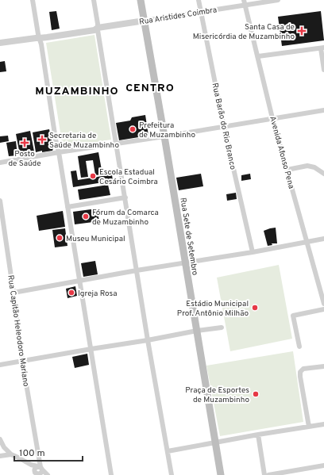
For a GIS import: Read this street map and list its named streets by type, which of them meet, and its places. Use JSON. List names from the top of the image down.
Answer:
{
  "streets": {
    "main road": ["Rua Sete de Setembro"],
    "street": [
      "Rua Aristides Coimbra",
      "Rua Barão do Rio Branco",
      "Avenida Afonso Pena",
      "Rua Capitão Heleodoro Mariano"
    ]
  },
  "crossings": [
    ["Rua Aristides Coimbra", "Rua Barão do Rio Branco"],
    ["Rua Aristides Coimbra", "Avenida Afonso Pena"],
    ["Rua Aristides Coimbra", "Rua Sete de Setembro"]
  ],
  "districts": ["CENTRO", "MUZAMBINHO"],
  "places": {
    "health": ["Santa Casa de Misericórdia de Muzambinho", "Secretaria de Saúde Muzambinho", "Posto de Saúde"],
    "other": [
      "Prefeitura de Muzambinho",
      "Escola Estadual Cesário Coimbra",
      "Fórum da Comarca de Muzambinho",
      "Museu Municipal",
      "Igreja Rosa",
      "Estádio Municipal Prof. Antônio Milhão",
      "Praça de Esportes de Muzambinho"
    ]
  },
  "scale_bar": "100 m"
}
